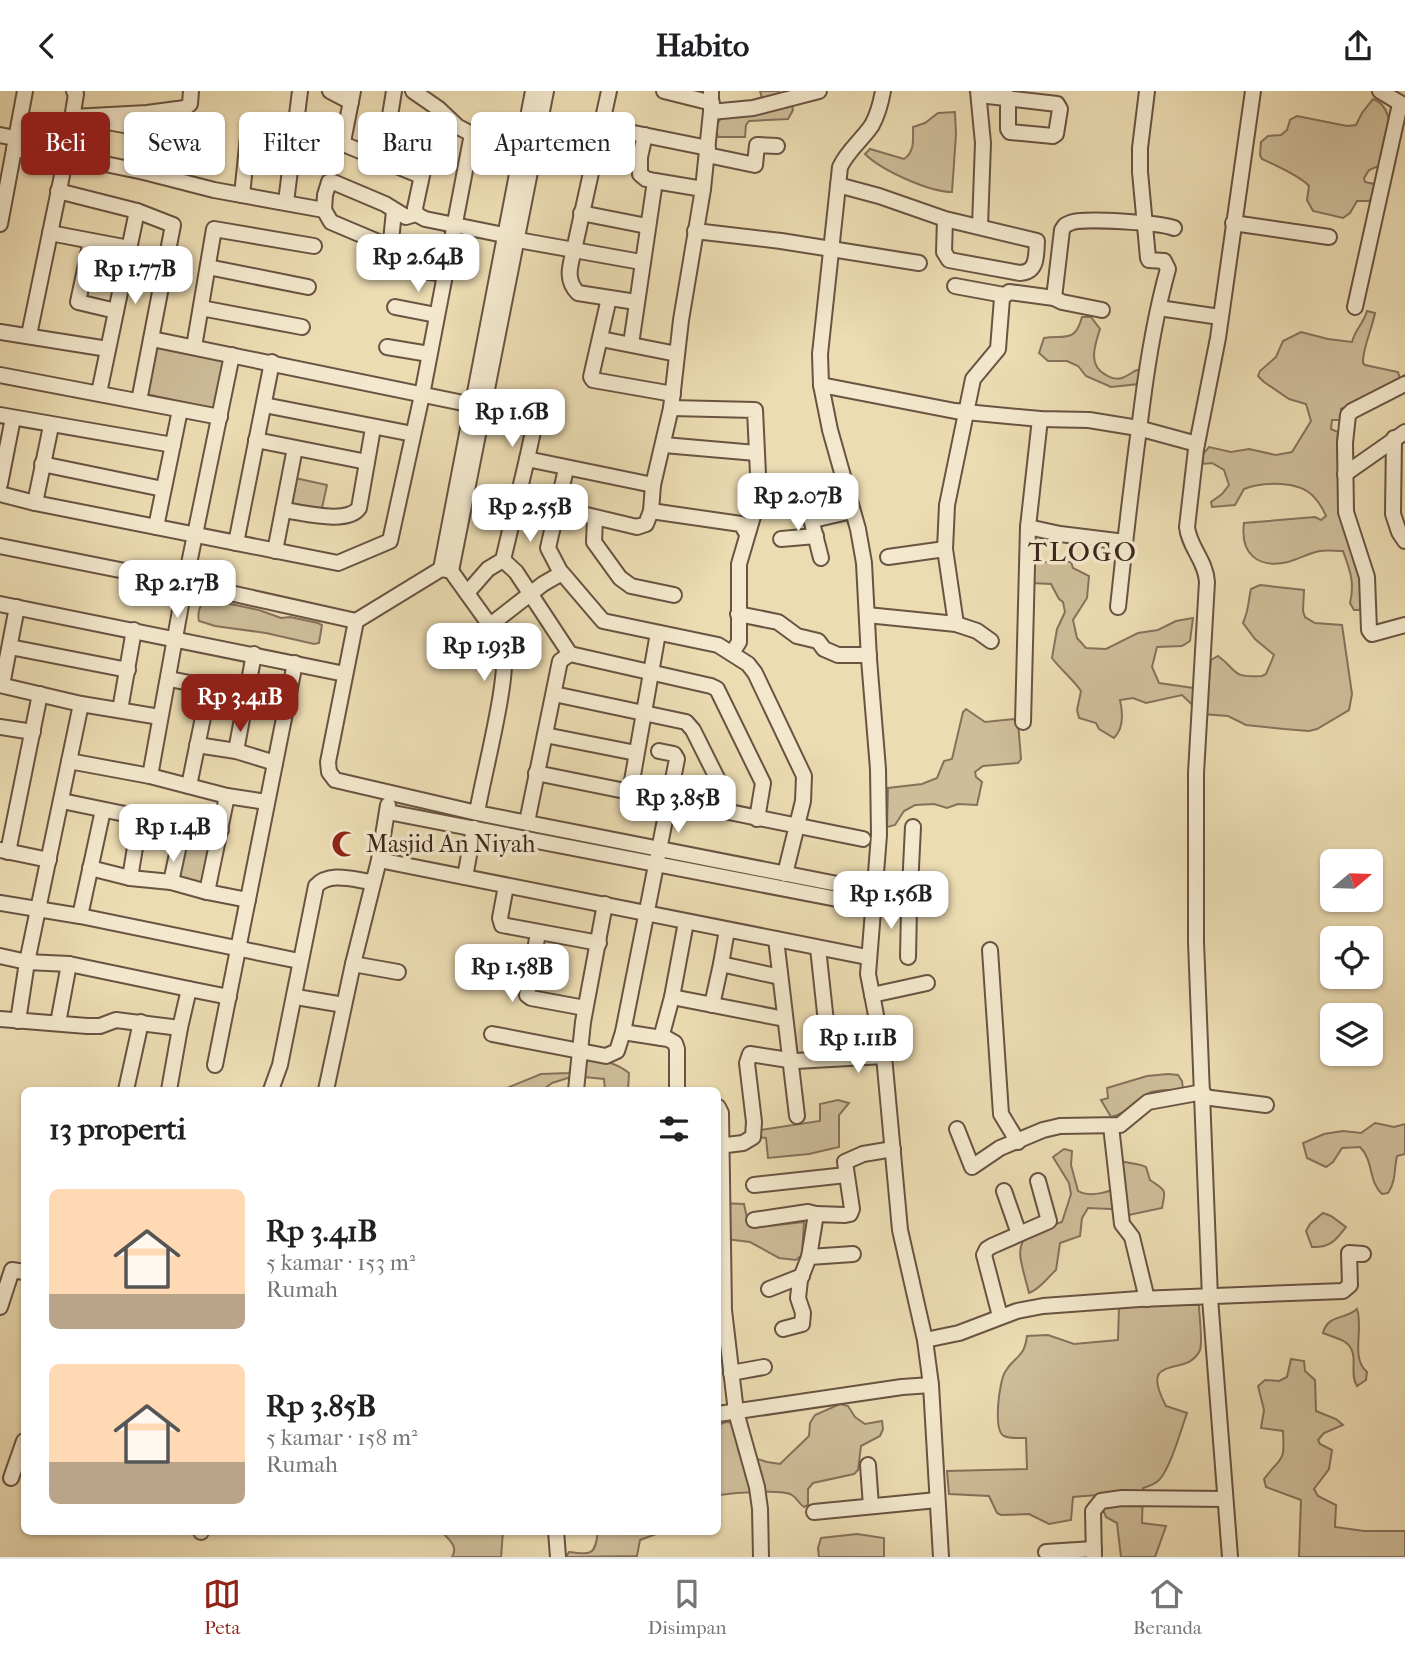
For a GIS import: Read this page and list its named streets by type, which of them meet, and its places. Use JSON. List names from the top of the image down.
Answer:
{
  "districts": ["TLOGO"],
  "places": {
    "mosque": ["Masjid An Niyah"]
  },
  "north": "right",
  "page": {
    "header": "Habito",
    "chip": [
      "Beli",
      "Sewa",
      "Filter",
      "Baru",
      "Apartemen"
    ],
    "price": [
      "Rp 2.64B",
      "Rp 1.77B",
      "Rp 1.6B",
      "Rp 2.07B",
      "Rp 2.55B",
      "Rp 2.17B",
      "Rp 1.93B",
      "Rp 3.41B",
      "Rp 3.85B",
      "Rp 1.4B",
      "Rp 1.56B",
      "Rp 1.58B",
      "Rp 1.11B"
    ],
    "heading": "13 properti",
    "list": [
      {
        "name": "Rp 3.41B",
        "note": "5 kamar · 153 m² · Rumah"
      },
      {
        "name": "Rp 3.85B",
        "note": "5 kamar · 158 m² · Rumah"
      }
    ],
    "tabs": ["Peta", "Disimpan", "Beranda"]
  }
}
